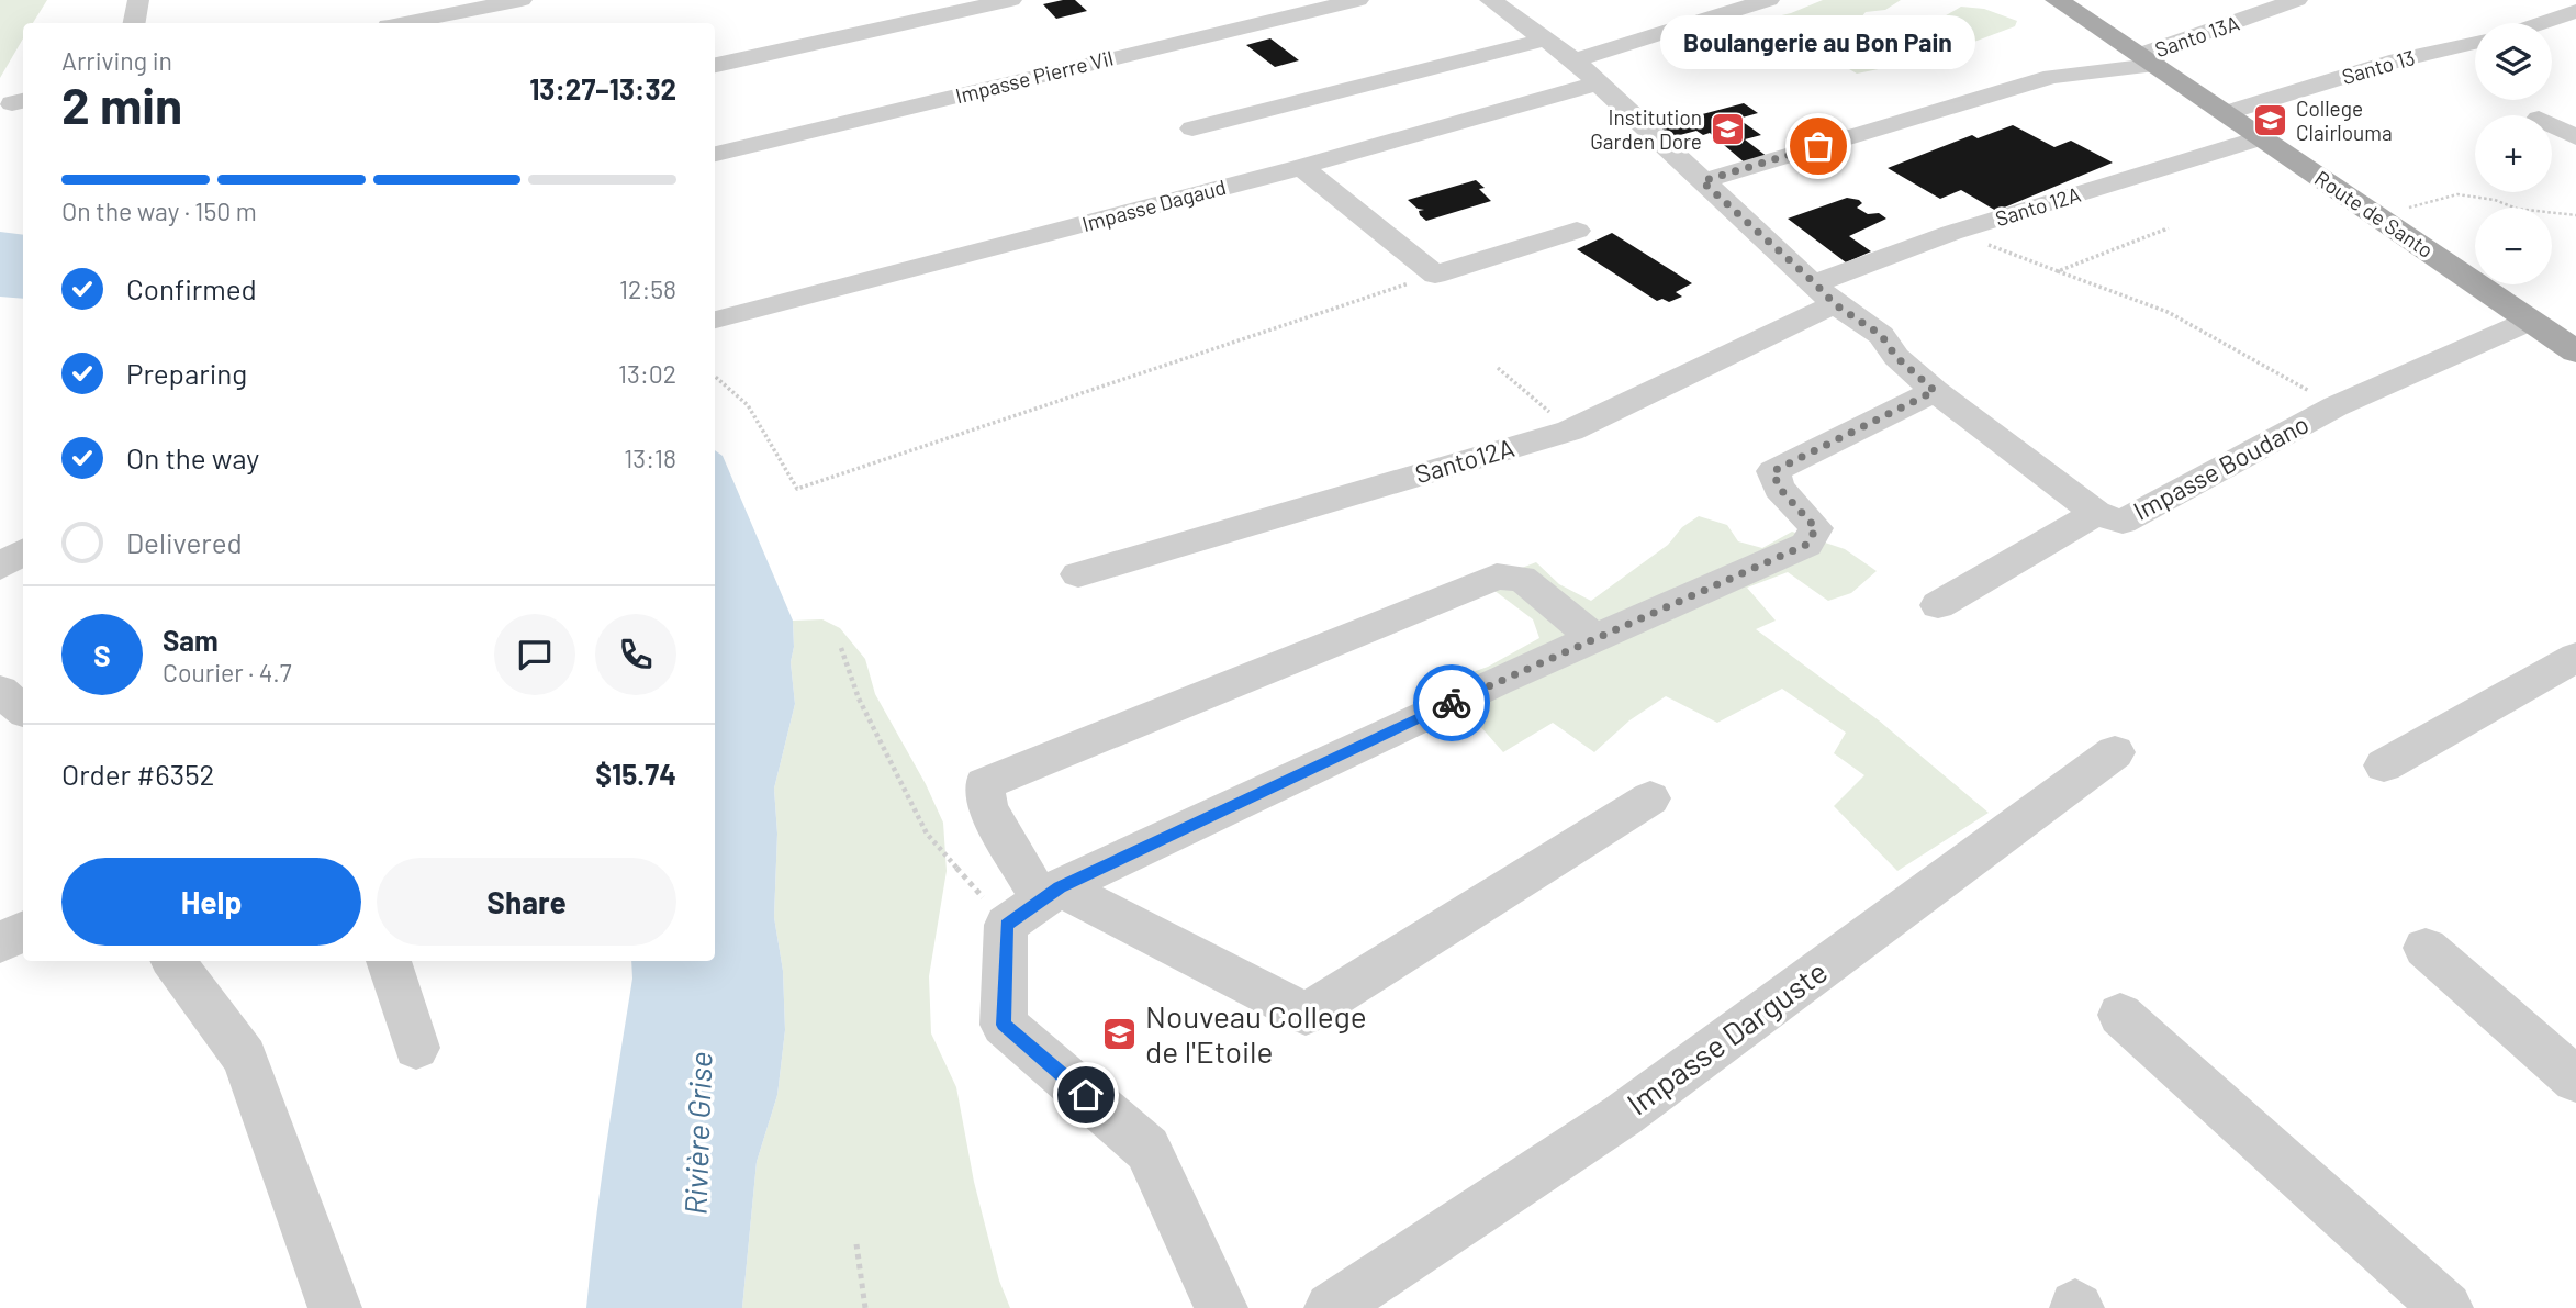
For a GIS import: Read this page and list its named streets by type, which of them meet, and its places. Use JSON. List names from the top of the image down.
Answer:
{
  "streets": {
    "main road": ["Route de Santo"],
    "street": [
      "Santo 13A",
      "Santo 13",
      "Impasse Pierre Vil",
      "Impasse Dagaud",
      "Santo 12A",
      "Santo12A",
      "Impasse Boudano",
      "Impasse Darguste"
    ]
  },
  "crossings": [
    ["Santo 13A", "Route de Santo"],
    ["Santo 13A", "Impasse Boudano"],
    ["Santo 13", "Route de Santo"],
    ["Impasse Dagaud", "Impasse Boudano"],
    ["Santo 12A", "Route de Santo"],
    ["Santo 12A", "Santo12A"],
    ["Santo 12A", "Impasse Boudano"],
    ["Route de Santo", "Impasse Boudano"],
    ["Santo12A", "Impasse Boudano"]
  ],
  "water": ["Rivière Grise"],
  "places": {
    "school or university": ["College Clairlouma", "Institution Garden Dore", "Nouveau College de l'Etoile"],
    "other": ["Boulangerie au Bon Pain"]
  },
  "page": {
    "bubble": "Boulangerie au Bon Pain",
    "map_buttons": ["+", "−"],
    "heading": ["2 min", "Arriving in", "13:27–13:32"],
    "panel": [
      "Sam",
      "Courier · 4.7",
      "Order #6352",
      "$15.74"
    ],
    "bar": "On the way · 150 m",
    "list": [
      ["Confirmed", "12:58"],
      ["Preparing", "13:02"],
      ["On the way", "13:18"],
      "Delivered"
    ],
    "round": "S",
    "buttons": ["Help", "Share"]
  }
}
